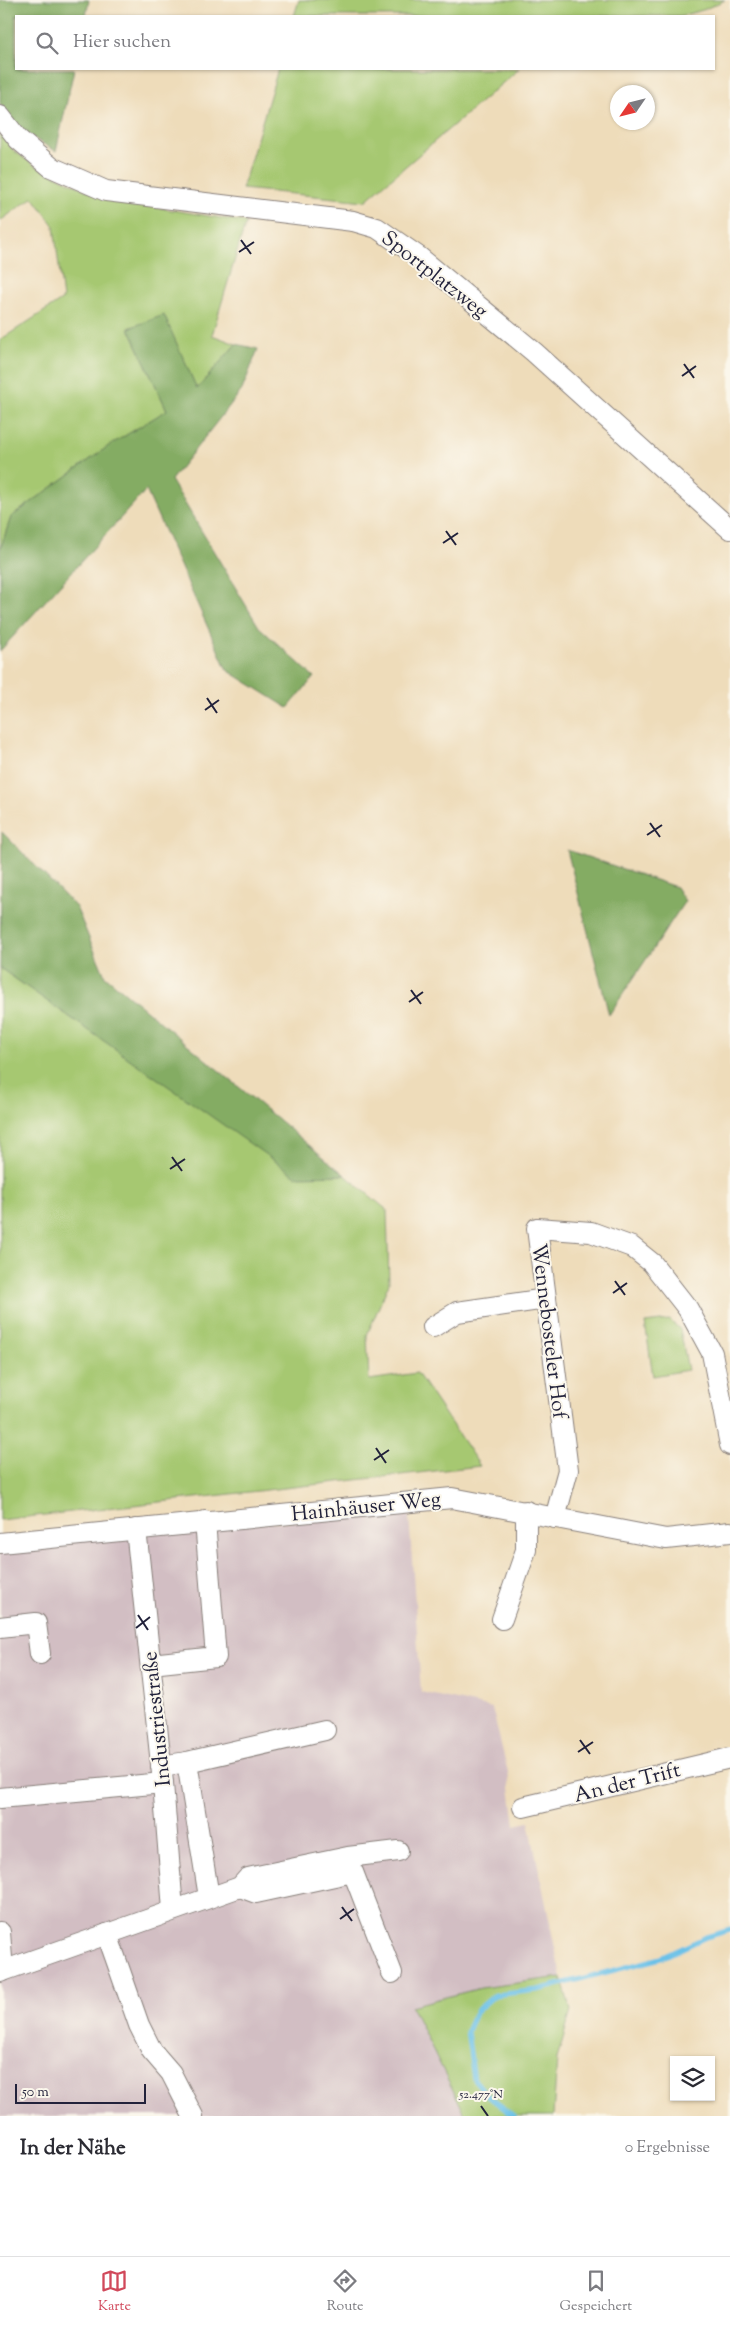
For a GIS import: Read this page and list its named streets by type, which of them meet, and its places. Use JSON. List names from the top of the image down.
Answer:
{
  "streets": {
    "street": [
      "Sportplatzweg",
      "Wennebosteler Hof",
      "Hainhäuser Weg",
      "Industriestraße",
      "An der Trift"
    ]
  },
  "crossings": [
    ["Wennebosteler Hof", "Hainhäuser Weg"],
    ["Hainhäuser Weg", "Industriestraße"]
  ],
  "scale_bar": "50 m",
  "north": "bottom left",
  "page": {
    "search": "Hier suchen",
    "scale": "50 m",
    "heading": ["In der Nähe", "0 Ergebnisse"],
    "nav": ["Karte", "Route", "Gespeichert"]
  },
  "coordinates": ["52.477°N"]
}
